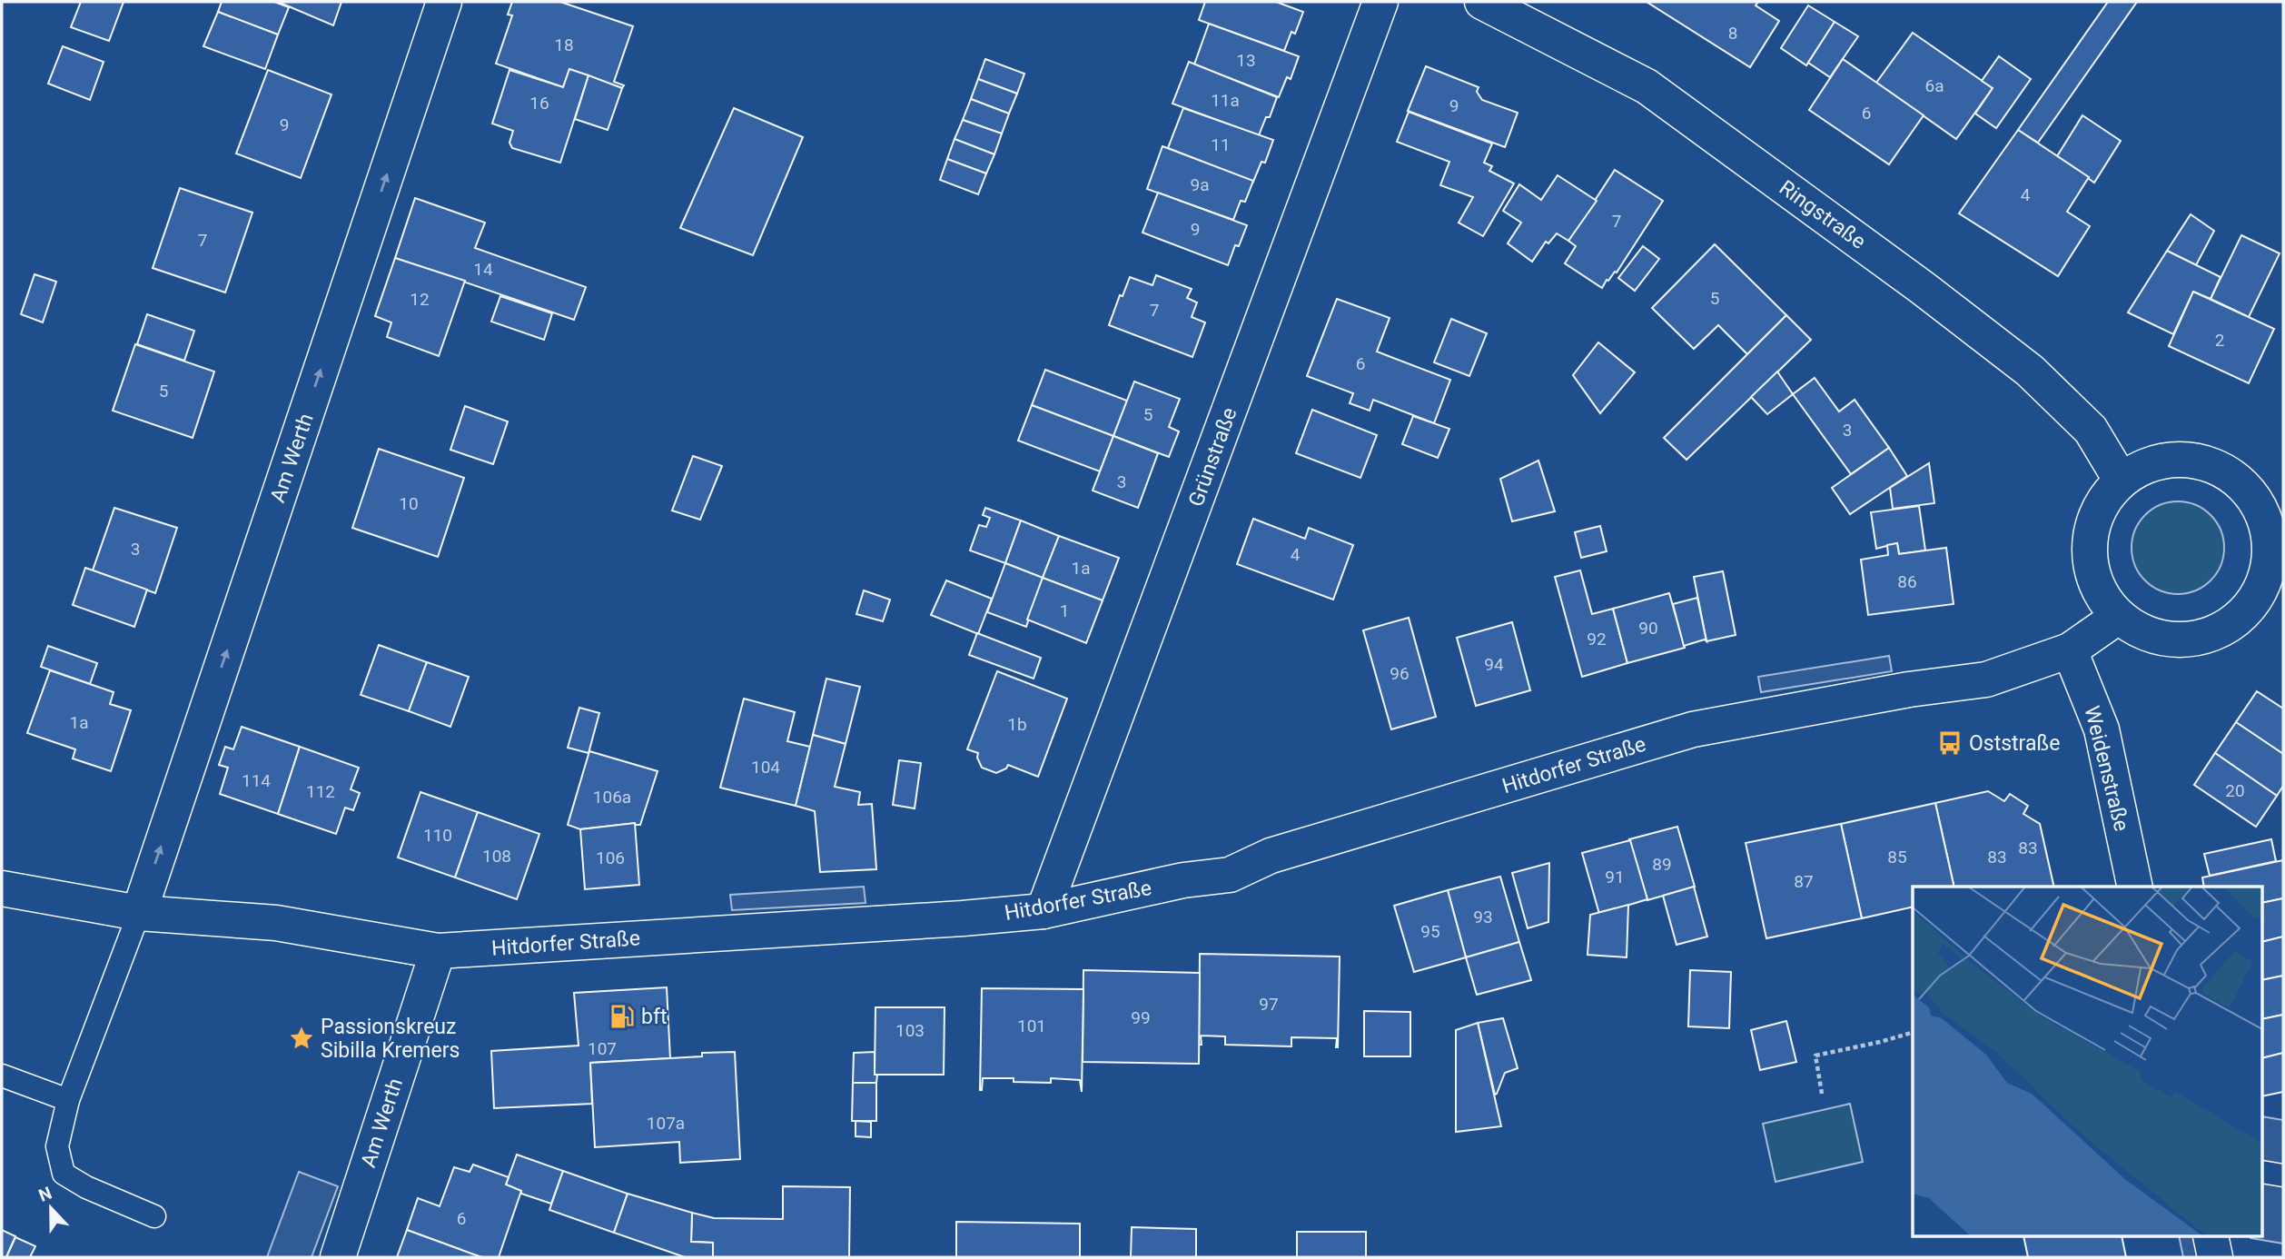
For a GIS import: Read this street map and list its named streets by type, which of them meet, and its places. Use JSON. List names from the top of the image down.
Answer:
{
  "streets": {
    "street": [
      "Ringstraße",
      "Grünstraße",
      "Am Werth",
      "Hitdorfer Straße",
      "Weidenstraße"
    ]
  },
  "crossings": [
    ["Ringstraße", "Hitdorfer Straße"],
    ["Grünstraße", "Hitdorfer Straße"],
    ["Am Werth", "Hitdorfer Straße"],
    ["Hitdorfer Straße", "Weidenstraße"]
  ],
  "one_way": ["Am Werth"],
  "places": {
    "bus stop": ["Oststraße"],
    "fuel station": ["bft"],
    "place": ["Passionskreuz Sibilla Kremers"]
  },
  "house_numbers": [
    "8",
    "18",
    "13",
    "6a",
    "11a",
    "16",
    "9",
    "6",
    "9",
    "11",
    "9a",
    "4",
    "7",
    "9",
    "7",
    "14",
    "5",
    "12",
    "7",
    "2",
    "6",
    "5",
    "5",
    "3",
    "3",
    "10",
    "3",
    "4",
    "1a",
    "86",
    "1",
    "90",
    "92",
    "94",
    "96",
    "1a",
    "1b",
    "104",
    "114",
    "20",
    "112",
    "106a",
    "110",
    "83",
    "108",
    "85",
    "83",
    "106",
    "89",
    "91",
    "87",
    "93",
    "95",
    "97",
    "99",
    "101",
    "103",
    "107",
    "107a",
    "6"
  ],
  "north": "top"
}
